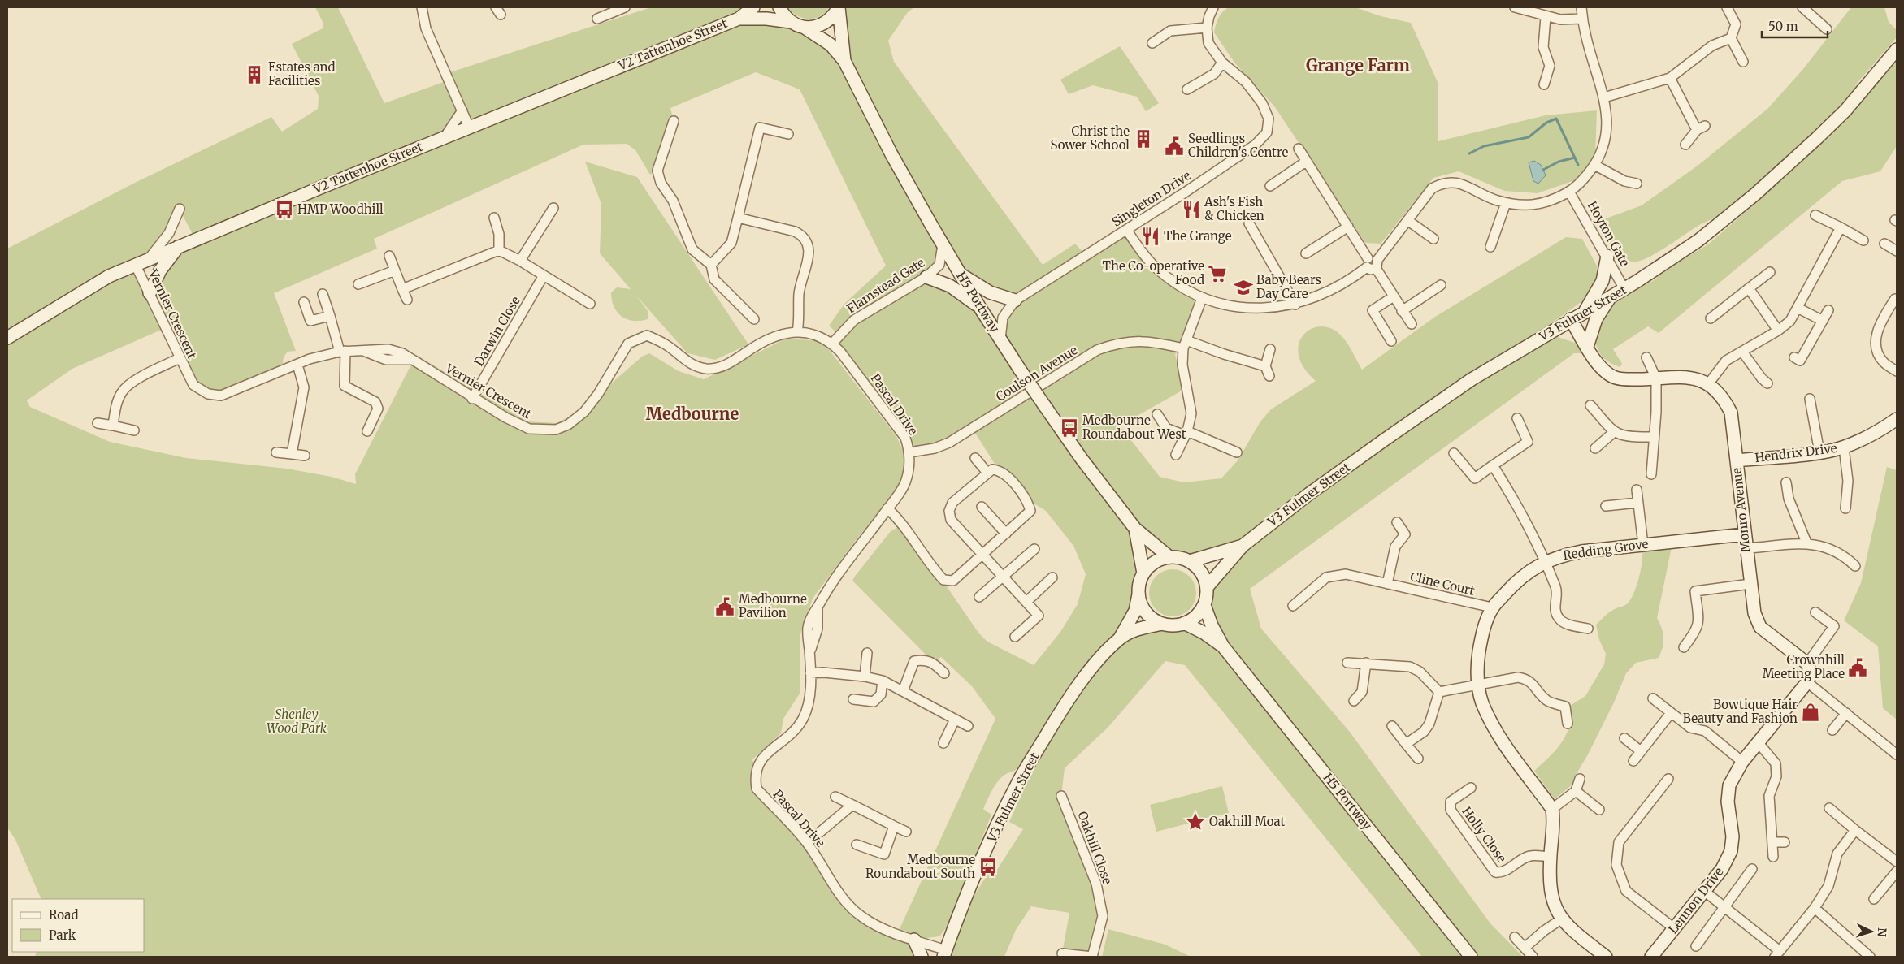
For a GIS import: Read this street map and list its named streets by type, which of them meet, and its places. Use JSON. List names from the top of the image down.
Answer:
{
  "streets": {
    "street": [
      "V2 Tattenhoe Street",
      "Singleton Drive",
      "Hoyton Gate",
      "Flamstead Gate",
      "H5 Portway",
      "V3 Fulmer Street",
      "Vernier Crescent",
      "Darwin Close",
      "Coulson Avenue",
      "Pascal Drive",
      "Hendrix Drive",
      "Monro Avenue",
      "Redding Grove",
      "Cline Court",
      "Holly Close",
      "Oakhill Close",
      "Lennon Drive"
    ]
  },
  "crossings": [
    ["V2 Tattenhoe Street", "H5 Portway"],
    ["V2 Tattenhoe Street", "Vernier Crescent"],
    ["Singleton Drive", "H5 Portway"],
    ["Hoyton Gate", "V3 Fulmer Street"],
    ["Flamstead Gate", "H5 Portway"],
    ["Flamstead Gate", "Vernier Crescent"],
    ["Flamstead Gate", "Pascal Drive"],
    ["H5 Portway", "V3 Fulmer Street"],
    ["V3 Fulmer Street", "Pascal Drive"],
    ["V3 Fulmer Street", "Monro Avenue"],
    ["Vernier Crescent", "Darwin Close"],
    ["Vernier Crescent", "Pascal Drive"],
    ["Coulson Avenue", "Pascal Drive"],
    ["Hendrix Drive", "Monro Avenue"],
    ["Monro Avenue", "Redding Grove"],
    ["Monro Avenue", "Lennon Drive"],
    ["Redding Grove", "Cline Court"]
  ],
  "districts": ["Grange Farm", "Medbourne"],
  "parks": ["Shenley Wood Park"],
  "places": {
    "building": ["Estates and Facilities", "Christ the Sower School"],
    "public building": ["Seedlings Children's Centre", "Medbourne Pavilion", "Crownhill Meeting Place"],
    "bus stop": ["HMP Woodhill", "Medbourne Roundabout West", "Medbourne Roundabout South"],
    "restaurant": ["Ash's Fish & Chicken", "The Grange"],
    "supermarket": ["The Co-operative Food"],
    "school or university": ["Baby Bears Day Care"],
    "shop": ["Bowtique Hair Beauty and Fashion"],
    "place": ["Oakhill Moat"]
  },
  "legend": ["Road", "Park"],
  "scale_bar": "50 m",
  "north": "right"
}
